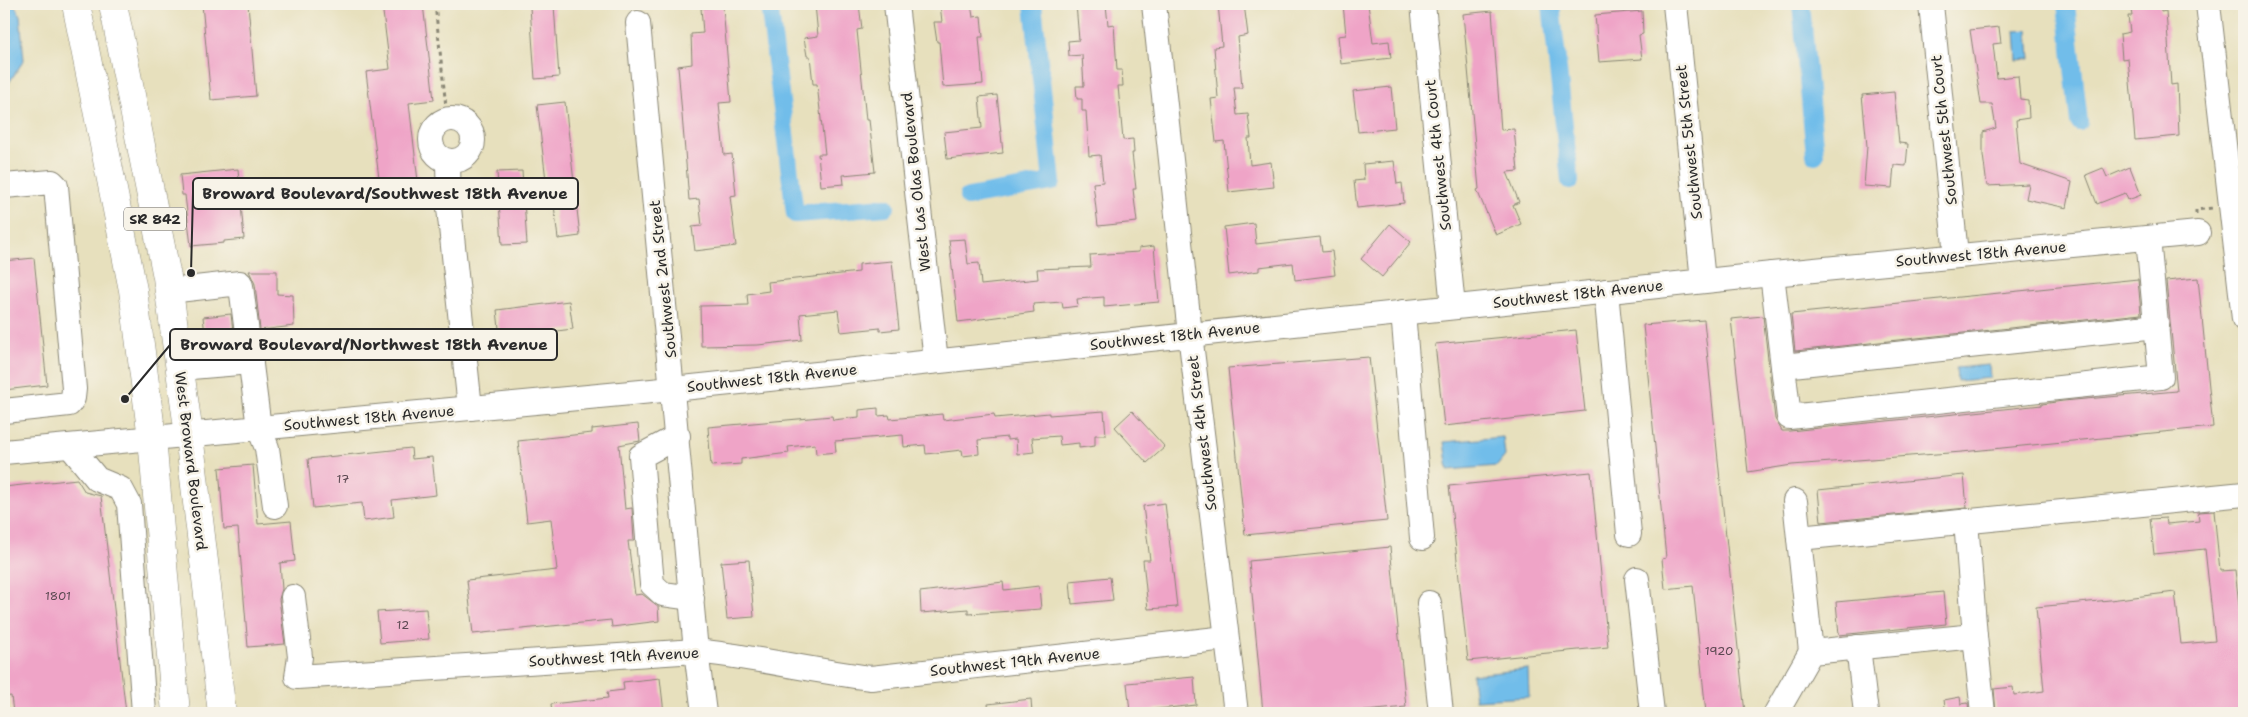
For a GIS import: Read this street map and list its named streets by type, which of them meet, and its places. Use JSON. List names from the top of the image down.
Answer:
{
  "streets": {
    "main road": ["SR 842", "West Broward Boulevard"],
    "street": [
      "Southwest 5th Court",
      "Southwest 5th Street",
      "Southwest 4th Court",
      "West Las Olas Boulevard",
      "Southwest 18th Avenue",
      "Southwest 2nd Street",
      "Southwest 4th Street",
      "Southwest 19th Avenue"
    ]
  },
  "crossings": [
    ["Southwest 5th Court", "Southwest 18th Avenue"],
    ["Southwest 5th Street", "Southwest 18th Avenue"],
    ["Southwest 4th Court", "Southwest 18th Avenue"],
    ["West Las Olas Boulevard", "Southwest 18th Avenue"],
    ["SR 842", "Southwest 18th Avenue"],
    ["Southwest 18th Avenue", "Southwest 2nd Street"],
    ["Southwest 18th Avenue", "Southwest 4th Street"],
    ["Southwest 18th Avenue", "West Broward Boulevard"],
    ["Southwest 2nd Street", "Southwest 19th Avenue"],
    ["Southwest 4th Street", "Southwest 19th Avenue"]
  ],
  "places": ["Broward Boulevard/Southwest 18th Avenue", "Broward Boulevard/Northwest 18th Avenue"],
  "house_numbers": [
    "17",
    "1801",
    "12",
    "1920"
  ]
}
